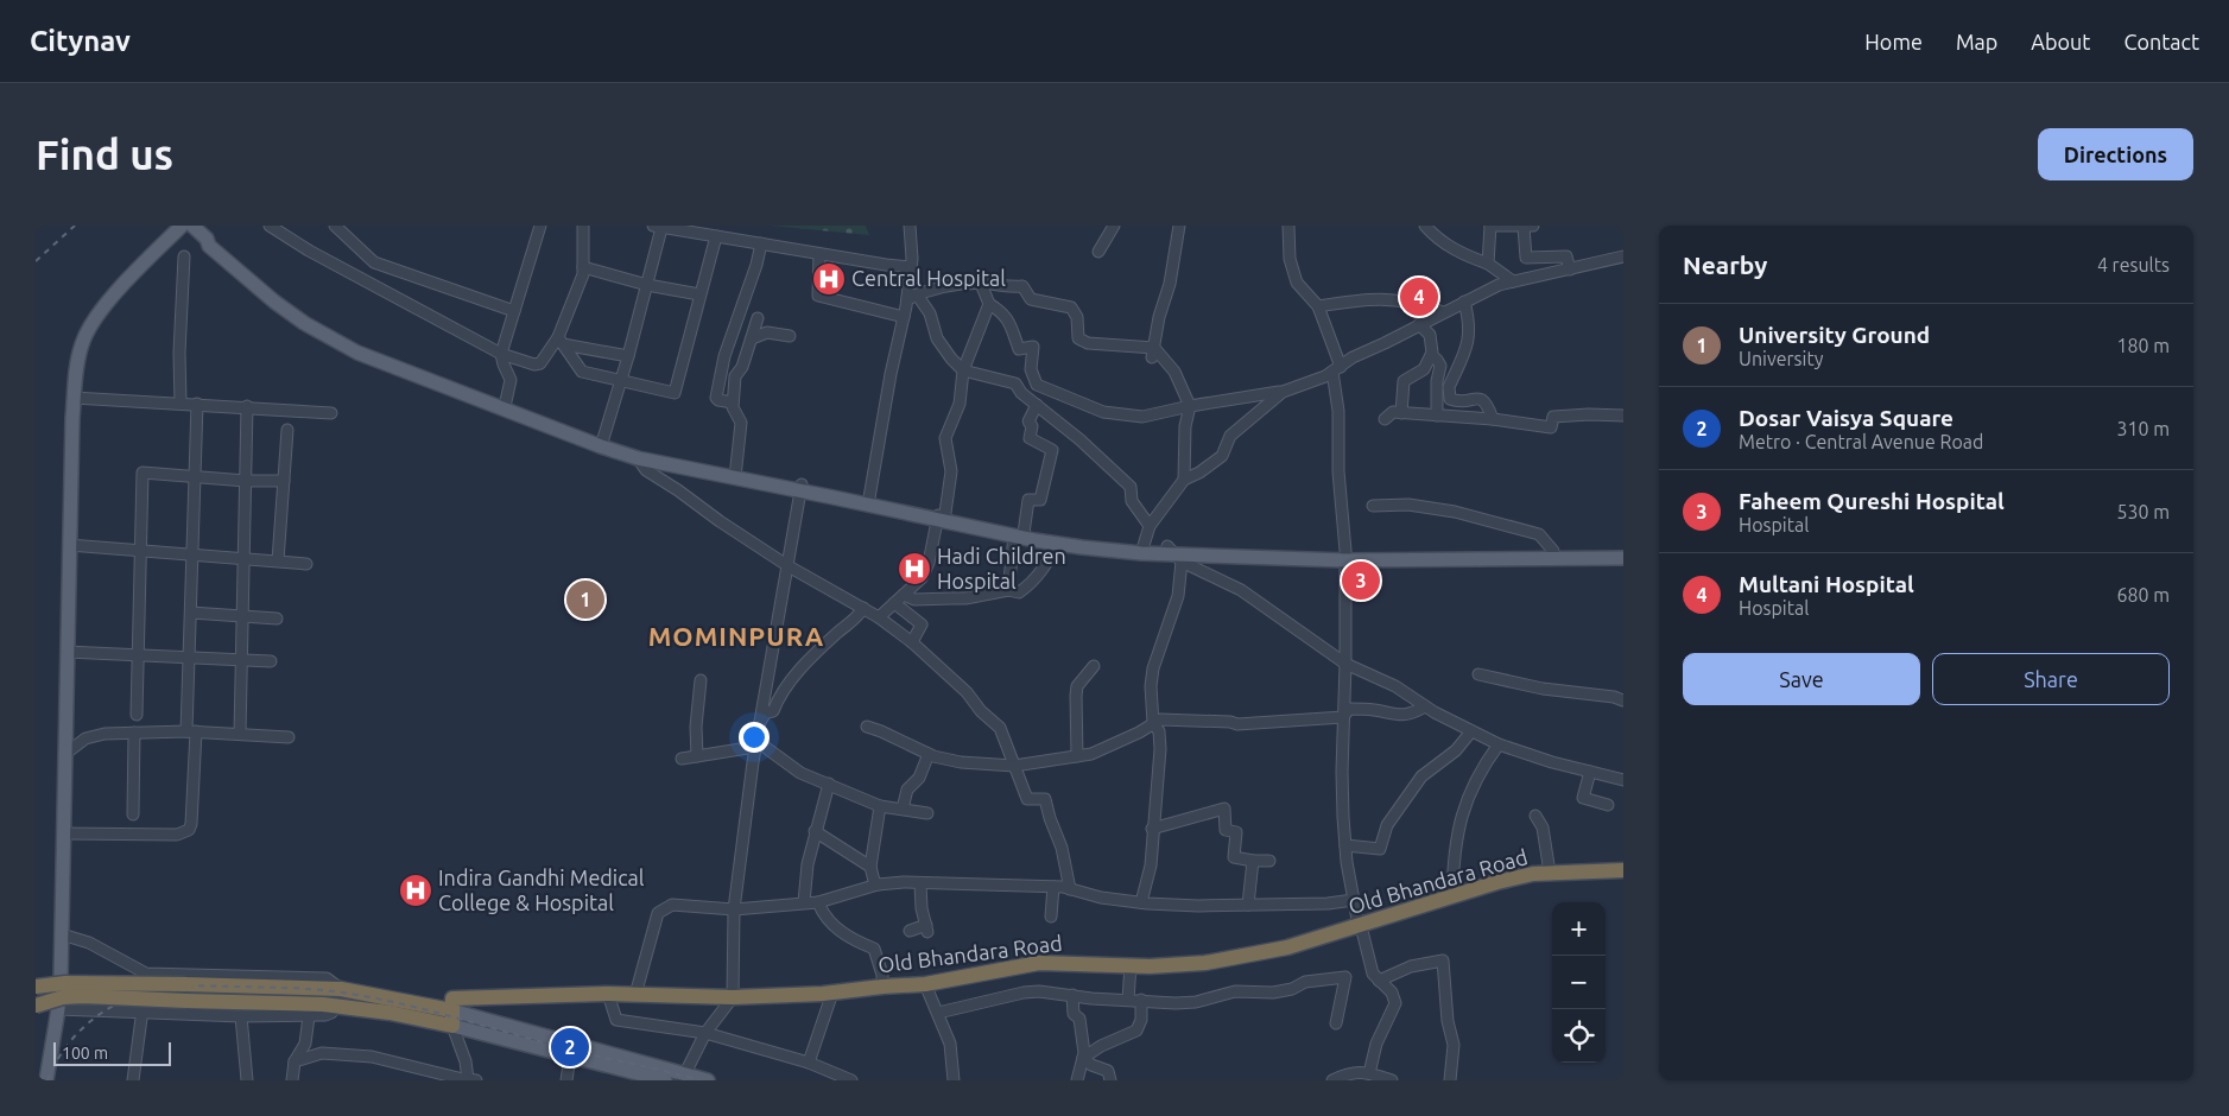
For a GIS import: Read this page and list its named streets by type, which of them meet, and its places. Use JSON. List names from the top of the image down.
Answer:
{
  "streets": {
    "highway": ["Old Bhandara Road"]
  },
  "districts": ["MOMINPURA"],
  "places": {
    "hospital": ["Central Hospital", "Hadi Children Hospital", "Indira Gandhi Medical College & Hospital"]
  },
  "scale_bar": "100 m",
  "page": {
    "header": "Citynav",
    "nav": [
      "Home",
      "Map",
      "About",
      "Contact"
    ],
    "buttons": [
      "Directions",
      ["Save", "Share"]
    ],
    "title": "Find us",
    "heading": ["Nearby", "4 results"],
    "pins": [
      "4",
      "3",
      "1",
      "2"
    ],
    "list": [
      {
        "mark": "1",
        "name": "University Ground",
        "note": "University",
        "value": "180 m"
      },
      {
        "mark": "2",
        "name": "Dosar Vaisya Square",
        "note": "Metro · Central Avenue Road",
        "value": "310 m"
      },
      {
        "mark": "3",
        "name": "Faheem Qureshi Hospital",
        "note": "Hospital",
        "value": "530 m"
      },
      {
        "mark": "4",
        "name": "Multani Hospital",
        "note": "Hospital",
        "value": "680 m"
      }
    ],
    "map_buttons": ["+", "−"],
    "scale": "100 m"
  }
}
